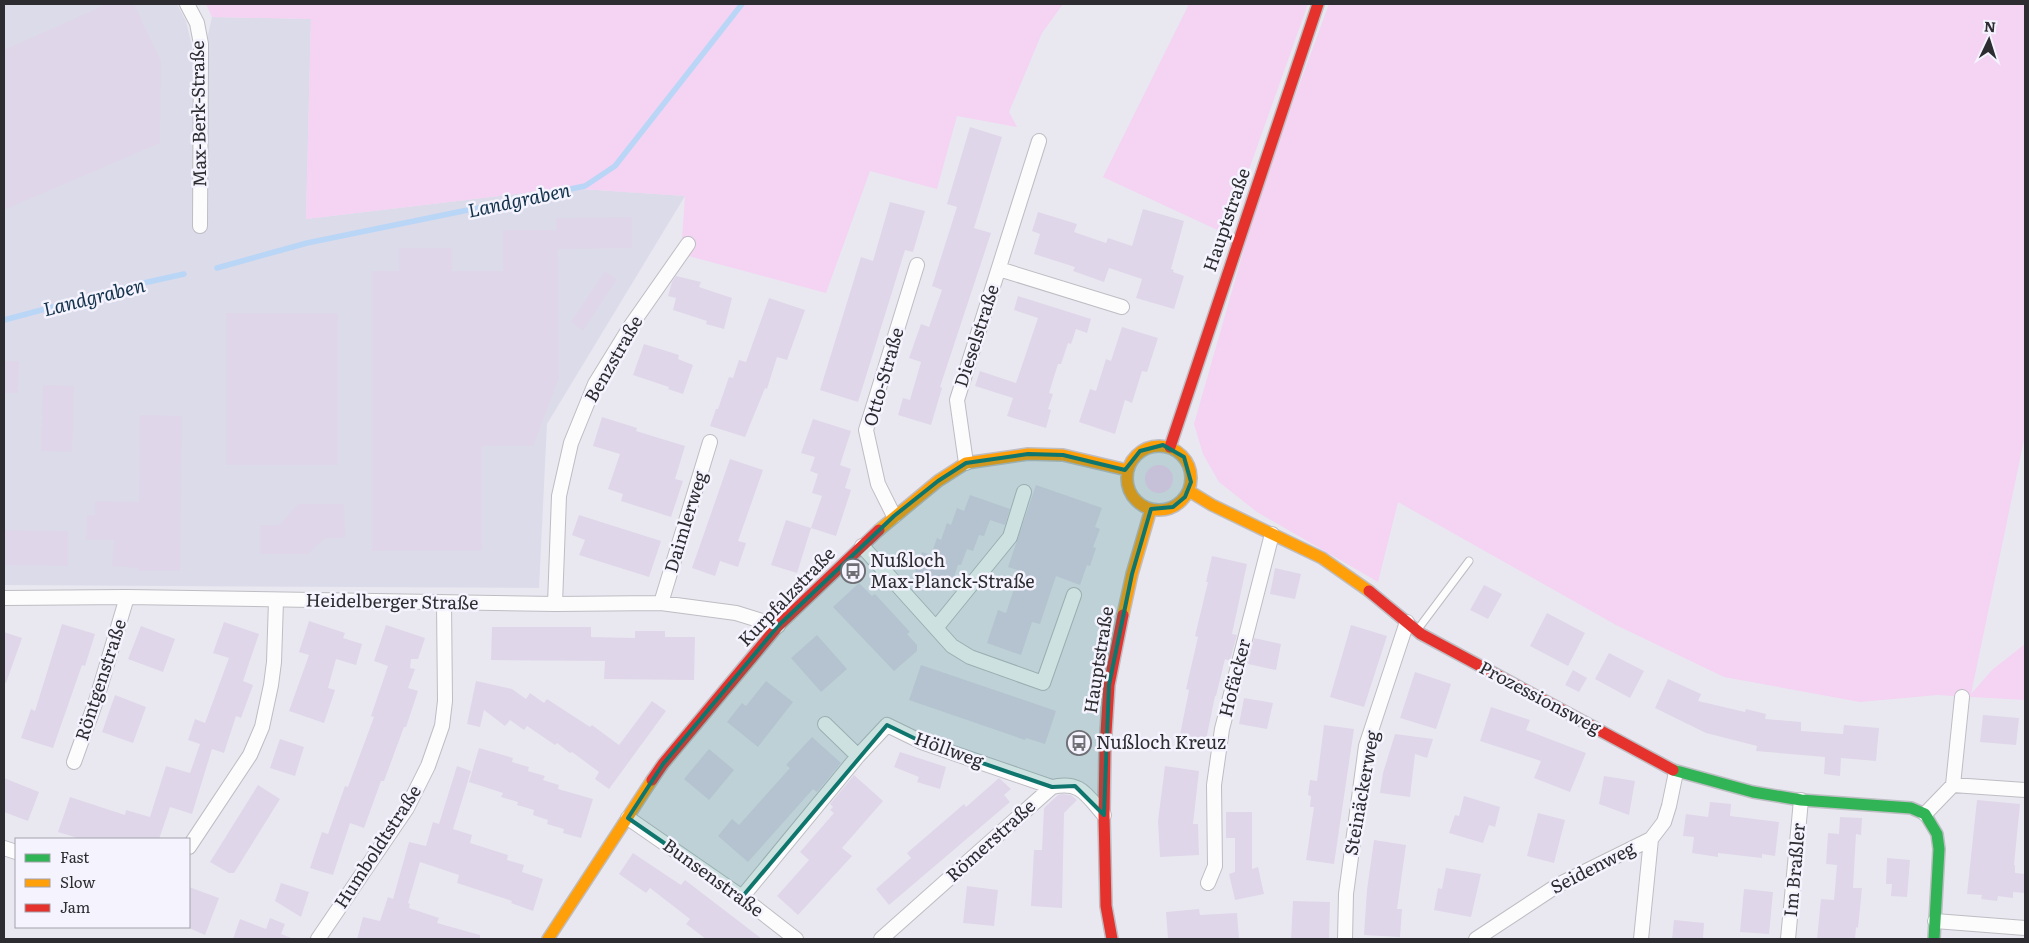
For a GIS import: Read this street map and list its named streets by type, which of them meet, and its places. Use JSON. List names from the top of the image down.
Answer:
{
  "streets": {
    "street": [
      "Max-Berk-Straße",
      "Hauptstraße",
      "Dieselstraße",
      "Benzstraße",
      "Otto-Straße",
      "Daimlerweg",
      "Kurpfalzstraße",
      "Heidelberger Straße",
      "Hofäcker",
      "Röntgenstraße",
      "Prozessionsweg",
      "Höllweg",
      "Steinäckerweg",
      "Römerstraße",
      "Humboldtstraße",
      "Seidenweg",
      "Im Braßler",
      "Bunsenstraße"
    ]
  },
  "crossings": [
    ["Hauptstraße", "Kurpfalzstraße"],
    ["Hauptstraße", "Prozessionsweg"],
    ["Hauptstraße", "Römerstraße"],
    ["Dieselstraße", "Kurpfalzstraße"],
    ["Benzstraße", "Heidelberger Straße"],
    ["Otto-Straße", "Kurpfalzstraße"],
    ["Daimlerweg", "Heidelberger Straße"],
    ["Kurpfalzstraße", "Heidelberger Straße"],
    ["Kurpfalzstraße", "Prozessionsweg"],
    ["Kurpfalzstraße", "Bunsenstraße"],
    ["Heidelberger Straße", "Röntgenstraße"],
    ["Heidelberger Straße", "Humboldtstraße"],
    ["Hofäcker", "Prozessionsweg"],
    ["Prozessionsweg", "Steinäckerweg"],
    ["Prozessionsweg", "Seidenweg"],
    ["Prozessionsweg", "Im Braßler"],
    ["Höllweg", "Römerstraße"],
    ["Höllweg", "Bunsenstraße"]
  ],
  "water": ["Landgraben"],
  "places": {
    "bus stop": ["Nußloch Max-Planck-Straße", "Nußloch Kreuz"]
  },
  "legend": ["Fast", "Slow", "Jam"],
  "north": "top"
}
